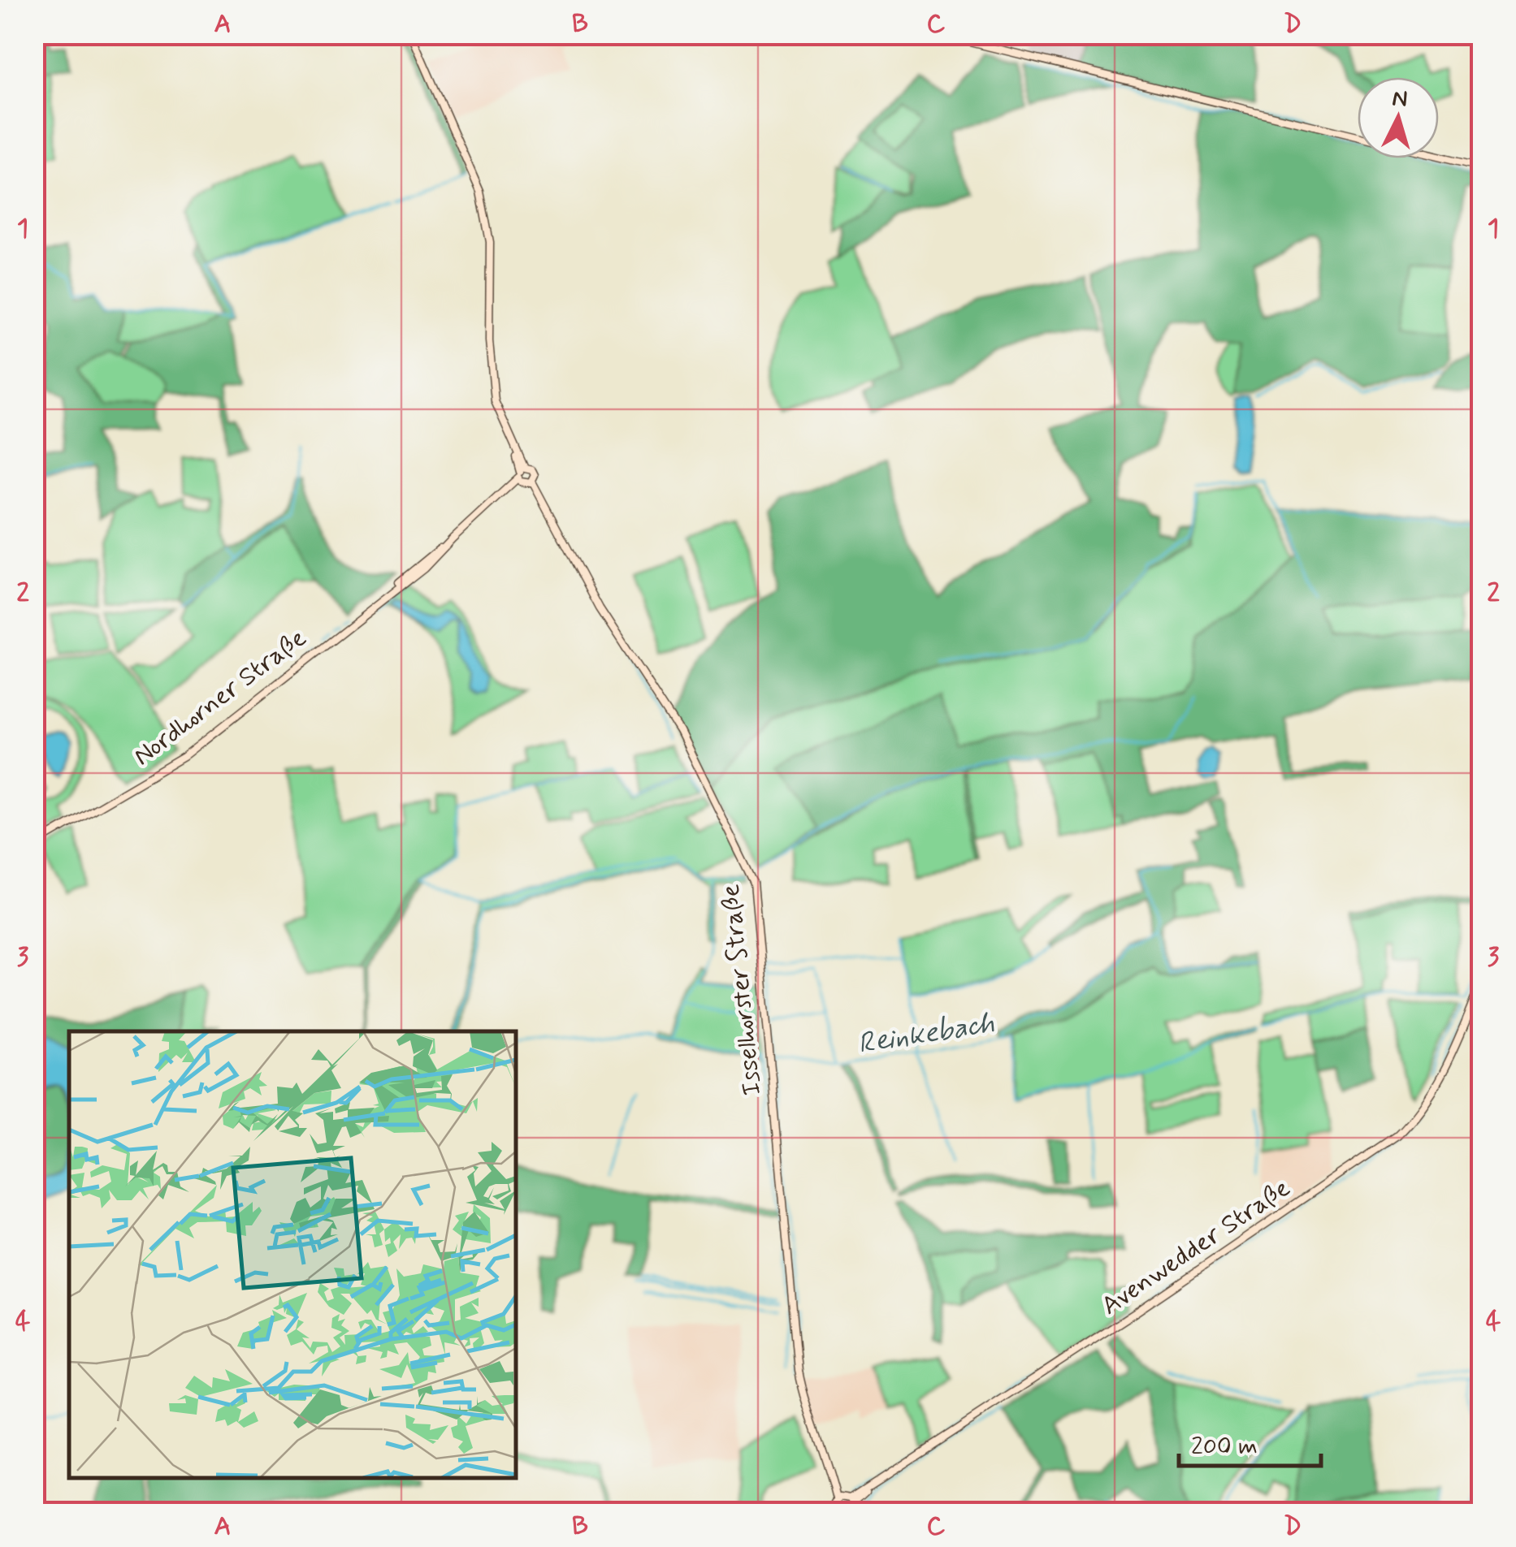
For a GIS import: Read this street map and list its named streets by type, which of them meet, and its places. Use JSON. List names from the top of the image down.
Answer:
{
  "streets": {
    "street": ["Nordhorner Straße", "Isselhorster Straße", "Avenwedder Straße"]
  },
  "crossings": [
    ["Nordhorner Straße", "Isselhorster Straße"],
    ["Isselhorster Straße", "Avenwedder Straße"]
  ],
  "water": ["Reinkebach"],
  "scale_bar": "200 m",
  "north": "top",
  "grid": {
    "columns": [
      "A",
      "B",
      "C",
      "D"
    ],
    "rows": [
      "1",
      "2",
      "3",
      "4"
    ]
  }
}
